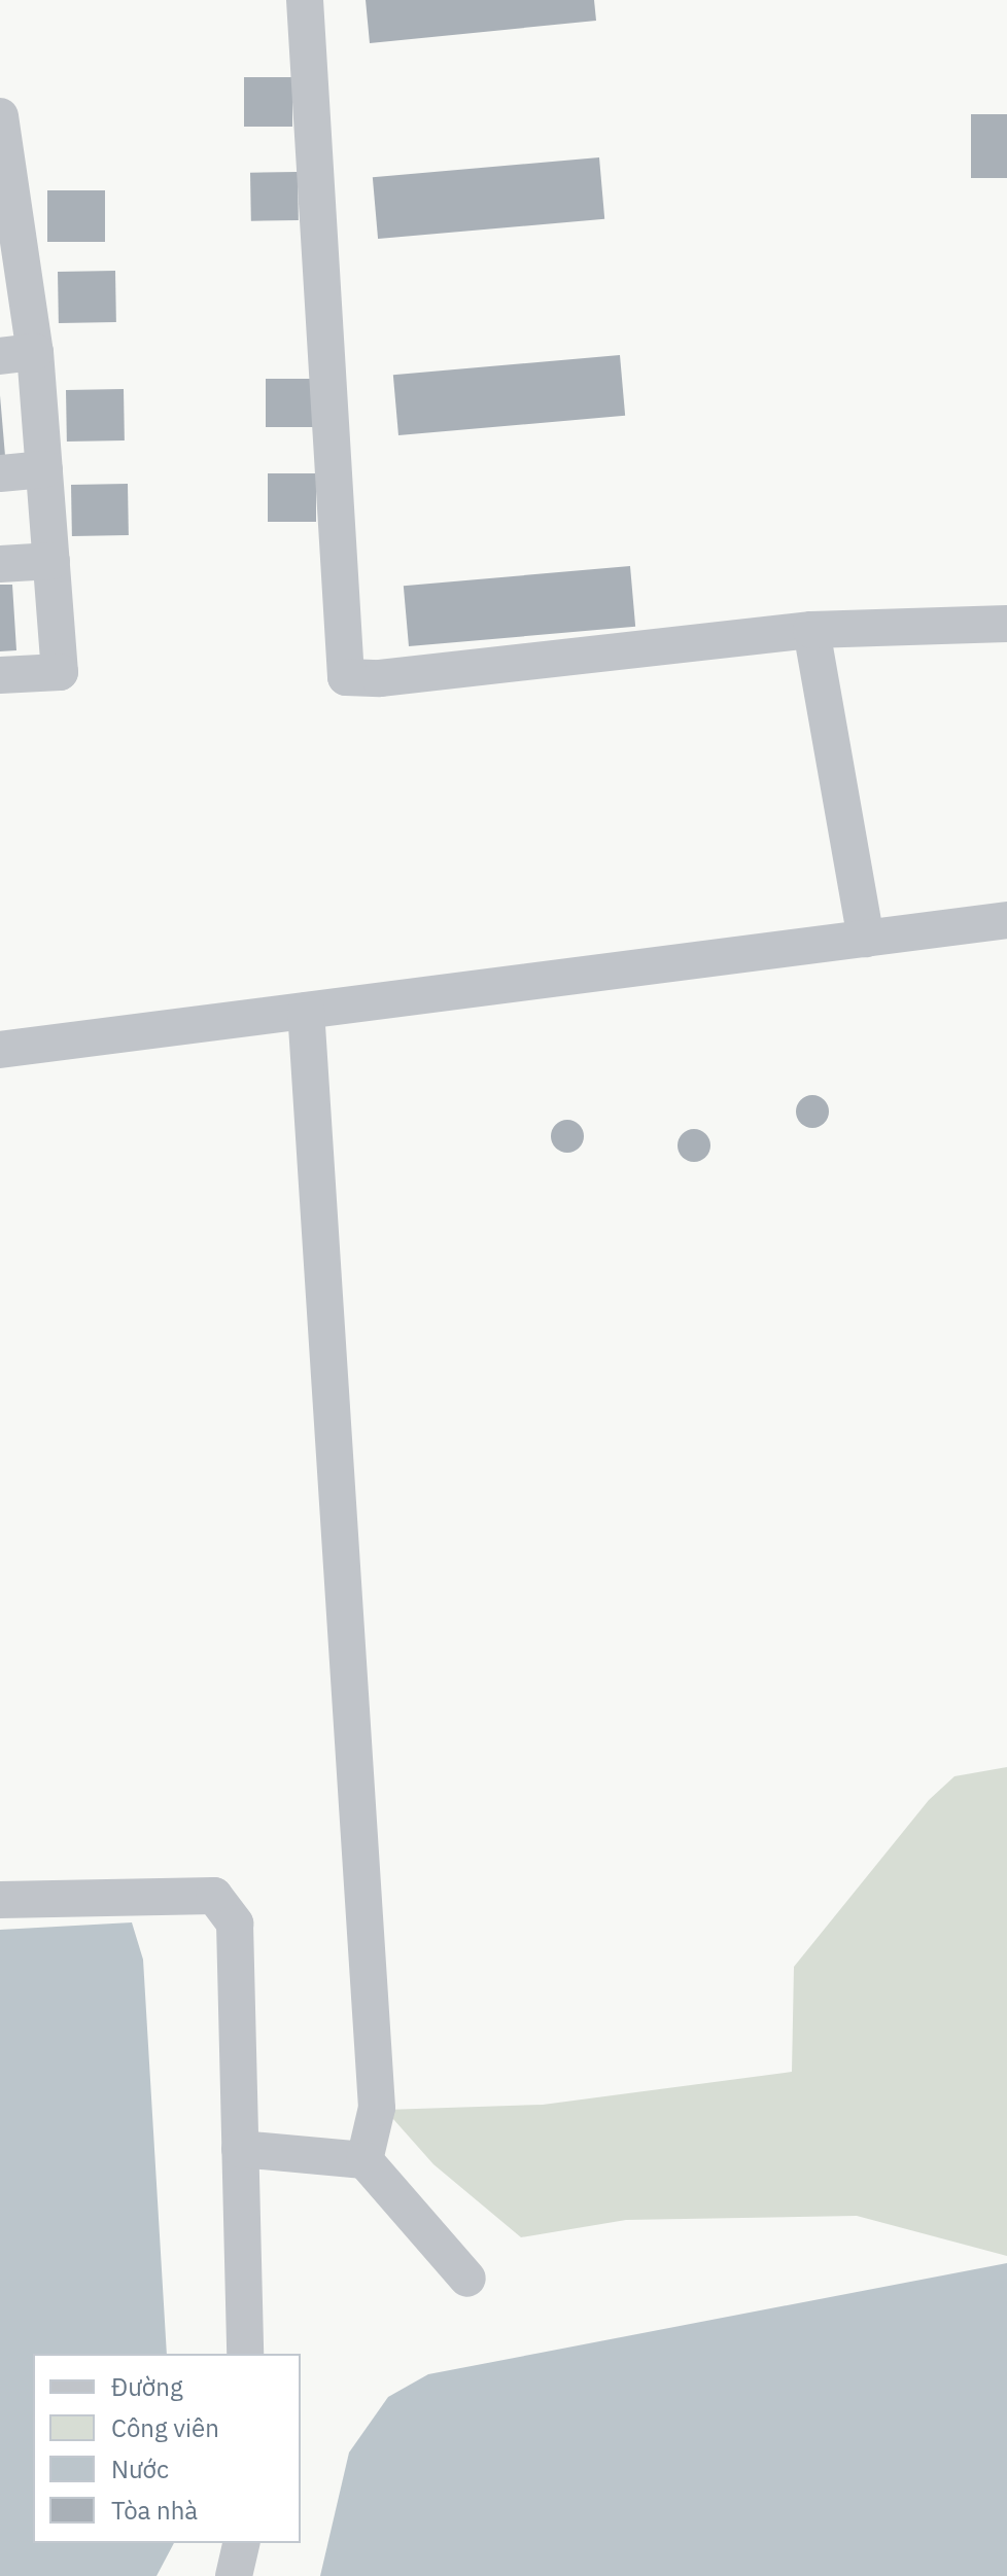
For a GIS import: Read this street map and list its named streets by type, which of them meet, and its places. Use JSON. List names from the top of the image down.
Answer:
{
  "legend": [
    "Đường",
    "Công viên",
    "Nước",
    "Tòa nhà"
  ]
}
